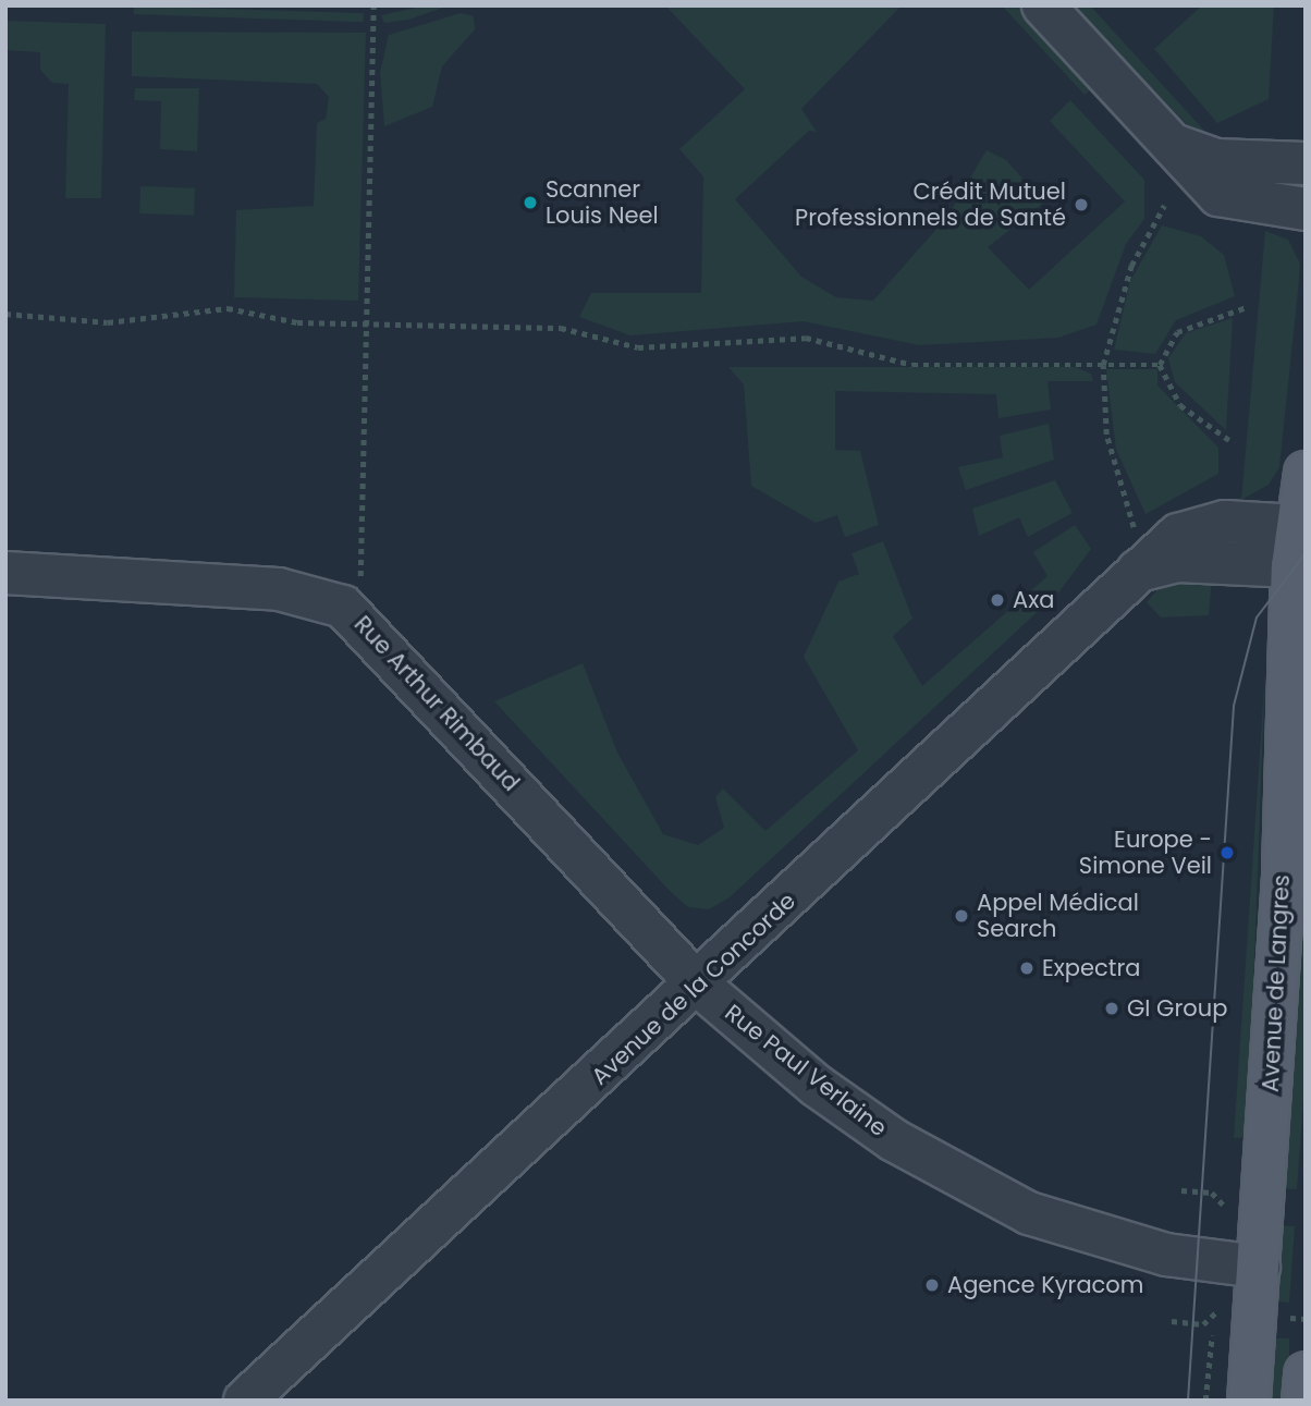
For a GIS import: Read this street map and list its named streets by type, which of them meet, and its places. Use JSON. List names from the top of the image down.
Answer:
{
  "streets": {
    "main road": ["Avenue de Langres"],
    "street": ["Rue Arthur Rimbaud", "Avenue de la Concorde", "Rue Paul Verlaine"]
  },
  "crossings": [
    ["Rue Arthur Rimbaud", "Avenue de la Concorde"],
    ["Rue Arthur Rimbaud", "Rue Paul Verlaine"],
    ["Avenue de Langres", "Avenue de la Concorde"],
    ["Avenue de Langres", "Rue Paul Verlaine"],
    ["Avenue de la Concorde", "Rue Paul Verlaine"]
  ],
  "places": [
    "Scanner Louis Neel",
    "Crédit Mutuel Professionnels de Santé",
    "Axa",
    "Europe - Simone Veil",
    "Appel Médical Search",
    "Expectra",
    "GI Group",
    "Agence Kyracom"
  ]
}
